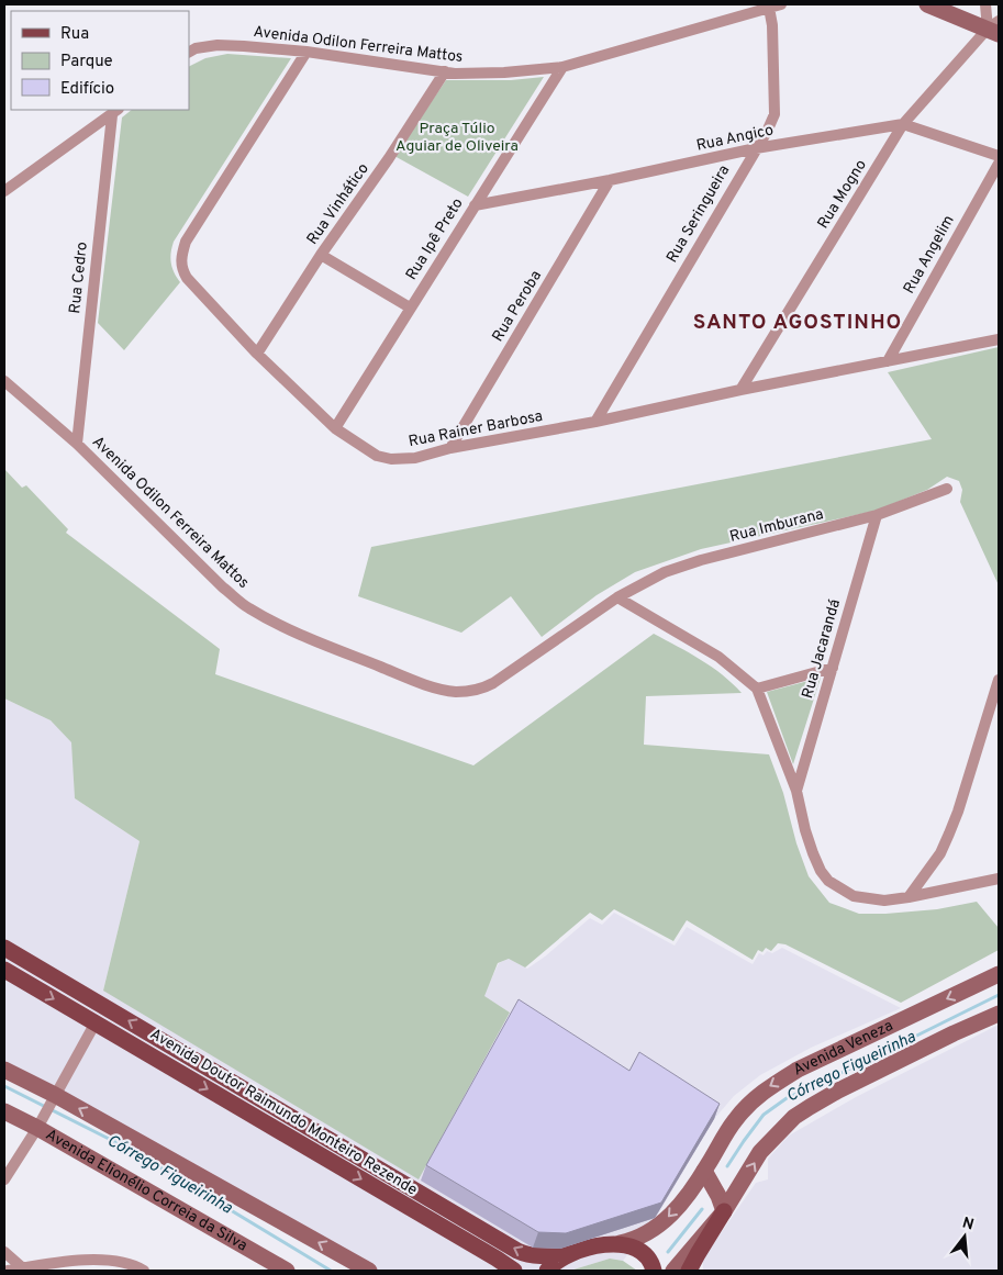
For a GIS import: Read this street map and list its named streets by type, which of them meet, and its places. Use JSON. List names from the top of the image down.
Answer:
{
  "streets": {
    "main road": ["Avenida Veneza", "Avenida Doutor Raimundo Monteiro Rezende", "Avenida Elionélio Correia da Silva"],
    "street": [
      "Avenida Odilon Ferreira Mattos",
      "Rua Angico",
      "Rua Mogno",
      "Rua Vinhático",
      "Rua Seringueira",
      "Rua Ipê Preto",
      "Rua Angelim",
      "Rua Cedro",
      "Rua Peroba",
      "Rua Rainer Barbosa",
      "Rua Imburana",
      "Rua Jacarandá"
    ]
  },
  "crossings": [
    ["Avenida Odilon Ferreira Mattos", "Rua Vinhático"],
    ["Avenida Odilon Ferreira Mattos", "Rua Seringueira"],
    ["Avenida Odilon Ferreira Mattos", "Rua Ipê Preto"],
    ["Avenida Odilon Ferreira Mattos", "Rua Cedro"],
    ["Avenida Odilon Ferreira Mattos", "Rua Rainer Barbosa"],
    ["Avenida Odilon Ferreira Mattos", "Rua Imburana"],
    ["Rua Angico", "Rua Mogno"],
    ["Rua Angico", "Rua Seringueira"],
    ["Rua Angico", "Rua Ipê Preto"],
    ["Rua Angico", "Rua Peroba"],
    ["Rua Mogno", "Rua Rainer Barbosa"],
    ["Rua Vinhático", "Rua Rainer Barbosa"],
    ["Rua Seringueira", "Rua Rainer Barbosa"],
    ["Rua Ipê Preto", "Rua Rainer Barbosa"],
    ["Rua Angelim", "Rua Rainer Barbosa"],
    ["Rua Peroba", "Rua Rainer Barbosa"],
    ["Rua Imburana", "Rua Jacarandá"],
    ["Avenida Veneza", "Avenida Doutor Raimundo Monteiro Rezende"]
  ],
  "districts": ["SANTO AGOSTINHO"],
  "water": ["Córrego Figueirinha"],
  "parks": ["Praça Túlio Aguiar de Oliveira"],
  "legend": ["Rua", "Parque", "Edifício"],
  "north": "top"
}
